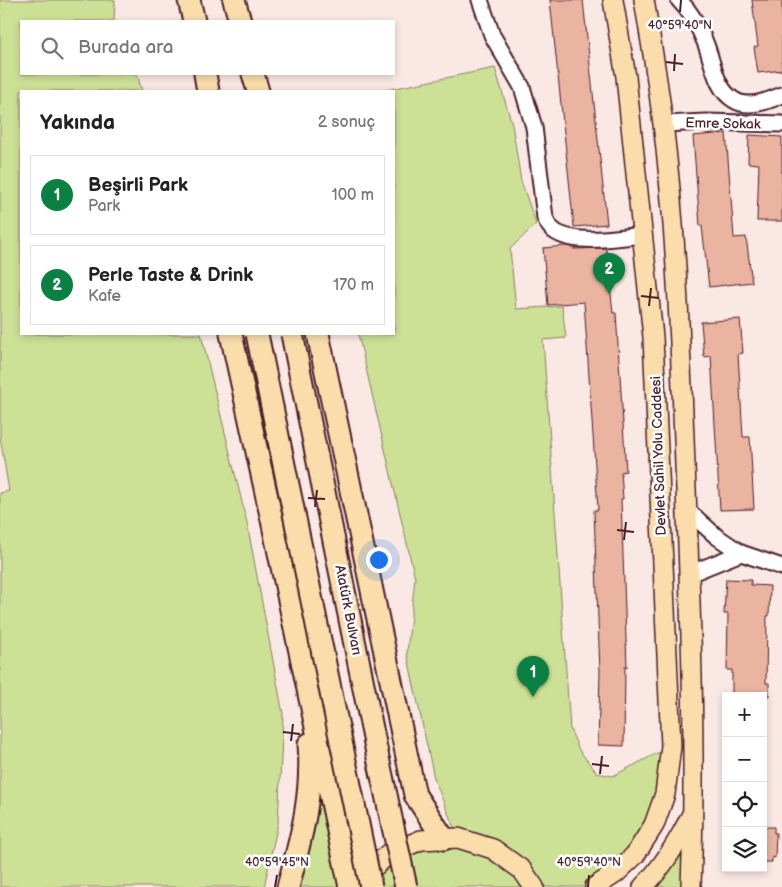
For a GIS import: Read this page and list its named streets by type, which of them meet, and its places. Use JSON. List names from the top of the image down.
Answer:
{
  "streets": {
    "highway": ["Atatürk Bulvarı"],
    "main road": ["Devlet Sahil Yolu Caddesi"],
    "street": ["Emre Sokak"]
  },
  "crossings": [
    ["Emre Sokak", "Devlet Sahil Yolu Caddesi"]
  ],
  "page": {
    "search": "Burada ara",
    "heading": ["Yakında", "2 sonuç"],
    "list": [
      {
        "mark": "1",
        "name": "Beşirli Park",
        "note": "Park",
        "value": "100 m"
      },
      {
        "mark": "2",
        "name": "Perle Taste & Drink",
        "note": "Kafe",
        "value": "170 m"
      }
    ],
    "pins": ["2", "1"],
    "map_buttons": ["+", "−"]
  },
  "coordinates": ["40°59'40\"N", "40°59'45\"N"]
}
